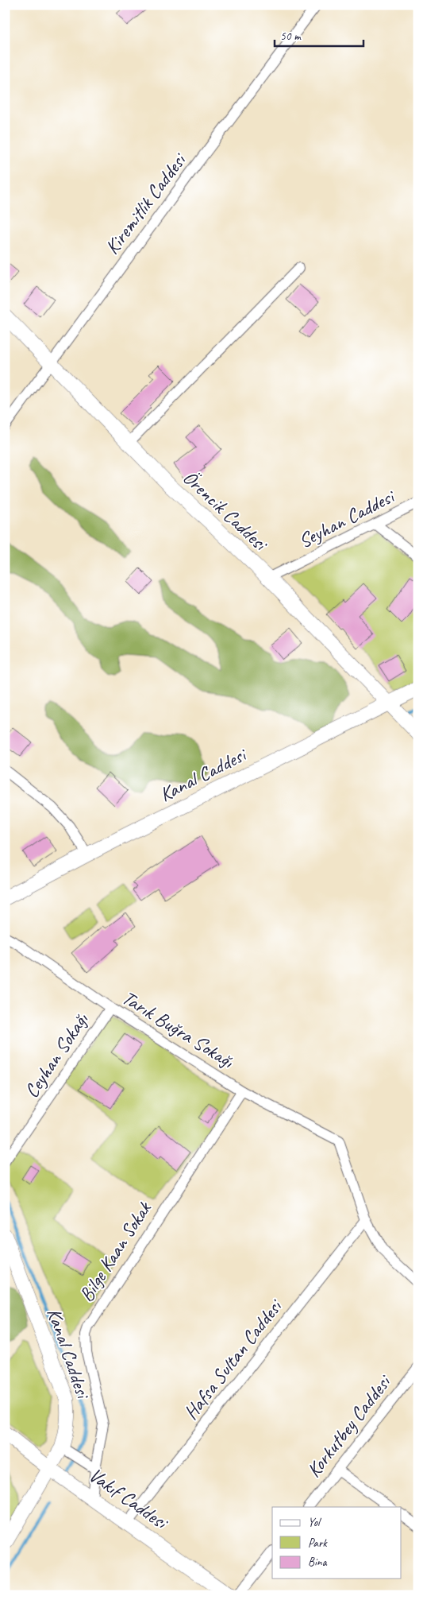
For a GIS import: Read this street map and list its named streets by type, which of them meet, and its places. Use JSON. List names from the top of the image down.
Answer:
{
  "streets": {
    "street": [
      "Kiremitlik Caddesi",
      "Örencik Caddesi",
      "Seyhan Caddesi",
      "Kanal Caddesi",
      "Tarık Buğra Sokağı",
      "Ceyhan Sokağı",
      "Bilge Kaan Sokak",
      "Hafsa Sultan Caddesi",
      "Korkutbey Caddesi",
      "Vakıf Caddesi"
    ]
  },
  "crossings": [
    ["Kiremitlik Caddesi", "Örencik Caddesi"],
    ["Örencik Caddesi", "Seyhan Caddesi"],
    ["Örencik Caddesi", "Kanal Caddesi"],
    ["Kanal Caddesi", "Vakıf Caddesi"],
    ["Tarık Buğra Sokağı", "Ceyhan Sokağı"],
    ["Tarık Buğra Sokağı", "Bilge Kaan Sokak"],
    ["Tarık Buğra Sokağı", "Hafsa Sultan Caddesi"],
    ["Bilge Kaan Sokak", "Vakıf Caddesi"],
    ["Hafsa Sultan Caddesi", "Vakıf Caddesi"]
  ],
  "legend": ["Yol", "Park", "Bina"],
  "scale_bar": "50 m"
}
